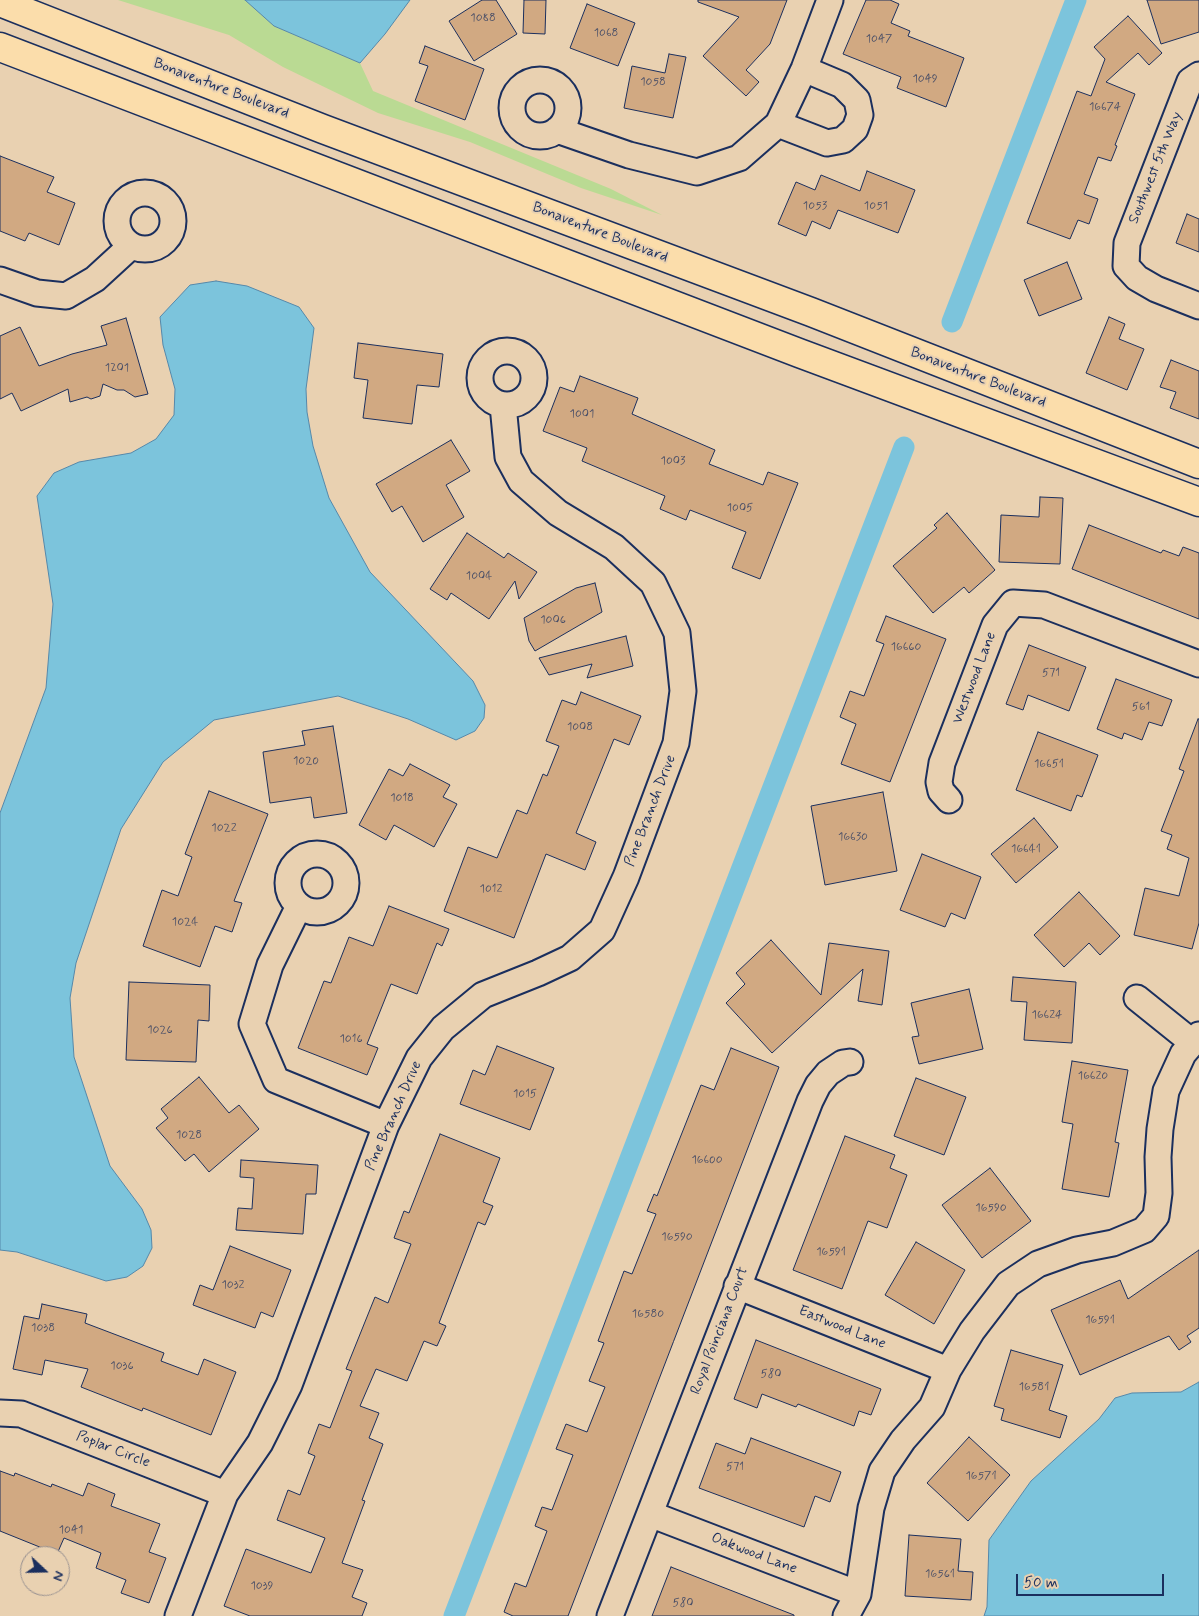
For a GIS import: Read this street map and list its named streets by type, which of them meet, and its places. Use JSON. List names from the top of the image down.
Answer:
{
  "streets": {
    "main road": ["Bonaventure Boulevard"],
    "street": [
      "Southwest 5th Way",
      "Westwood Lane",
      "Pine Branch Drive",
      "Eastwood Lane",
      "Royal Poinciana Court",
      "Poplar Circle",
      "Oakwood Lane"
    ]
  },
  "crossings": [
    ["Pine Branch Drive", "Poplar Circle"],
    ["Eastwood Lane", "Royal Poinciana Court"],
    ["Royal Poinciana Court", "Oakwood Lane"]
  ],
  "house_numbers": [
    "1088",
    "1068",
    "1047",
    "1049",
    "1058",
    "16674",
    "1053",
    "1051",
    "1201",
    "1001",
    "1003",
    "1005",
    "1004",
    "1006",
    "16660",
    "571",
    "561",
    "1008",
    "1020",
    "16651",
    "1018",
    "1022",
    "16630",
    "16641",
    "1012",
    "1024",
    "16624",
    "1026",
    "1016",
    "16620",
    "1015",
    "1028",
    "16600",
    "16590",
    "16590",
    "16591",
    "1032",
    "16580",
    "16591",
    "1038",
    "1036",
    "580",
    "16581",
    "571",
    "16571",
    "1041",
    "16561",
    "1039",
    "580"
  ],
  "scale_bar": "50 m",
  "north": "right"
}
